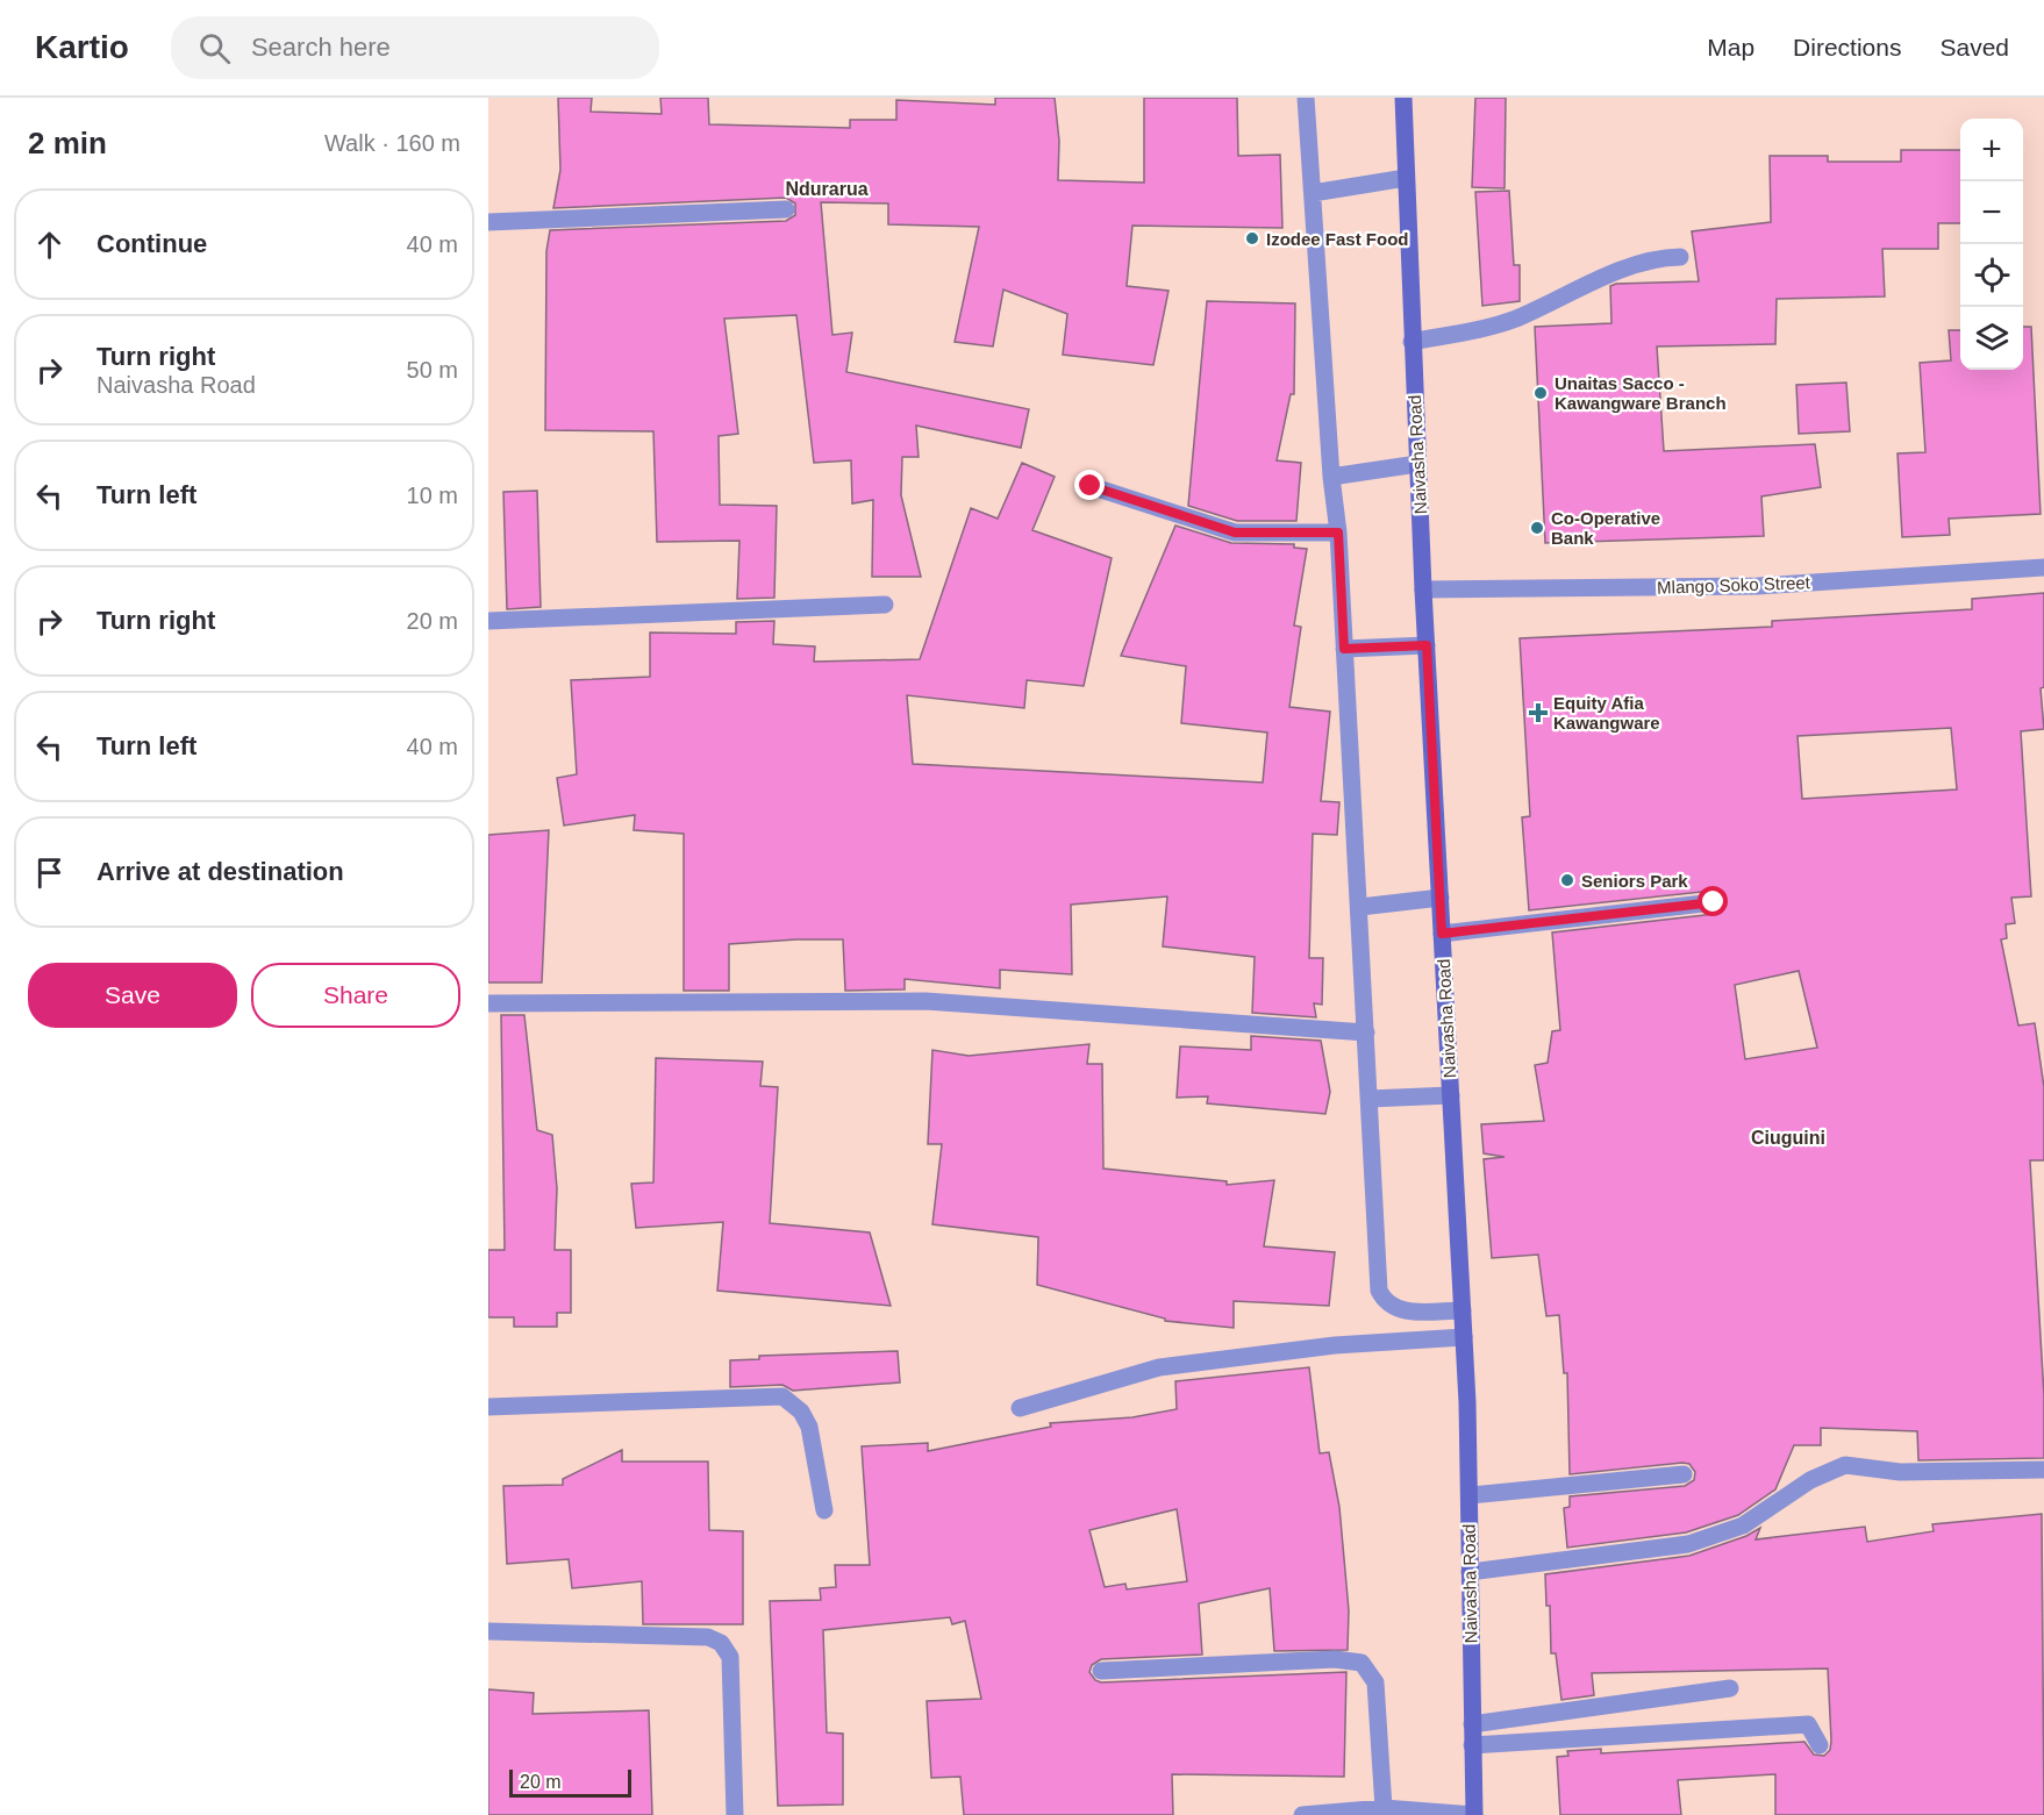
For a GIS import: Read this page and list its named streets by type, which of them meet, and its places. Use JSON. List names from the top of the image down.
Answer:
{
  "streets": {
    "main road": ["Naivasha Road"],
    "street": ["Mlango Soko Street"]
  },
  "crossings": [
    ["Naivasha Road", "Mlango Soko Street"]
  ],
  "districts": ["Ndurarua", "Ciuguini"],
  "places": {
    "other": [
      "Izodee Fast Food",
      "Unaitas Sacco - Kawangware Branch",
      "Co-Operative Bank",
      "Seniors Park"
    ],
    "health": ["Equity Afia Kawangware"]
  },
  "scale_bar": "20 m",
  "page": {
    "header": "Kartio",
    "search": "Search here",
    "nav": ["Map", "Directions", "Saved"],
    "heading": ["2 min", "Walk · 160 m"],
    "map_buttons": ["+", "−"],
    "list": [
      ["Continue", "40 m"],
      ["Turn right", "Naivasha Road", "50 m"],
      ["Turn left", "10 m"],
      ["Turn right", "20 m"],
      ["Turn left", "40 m"],
      "Arrive at destination"
    ],
    "buttons": ["Save", "Share"],
    "scale": "20 m"
  }
}
